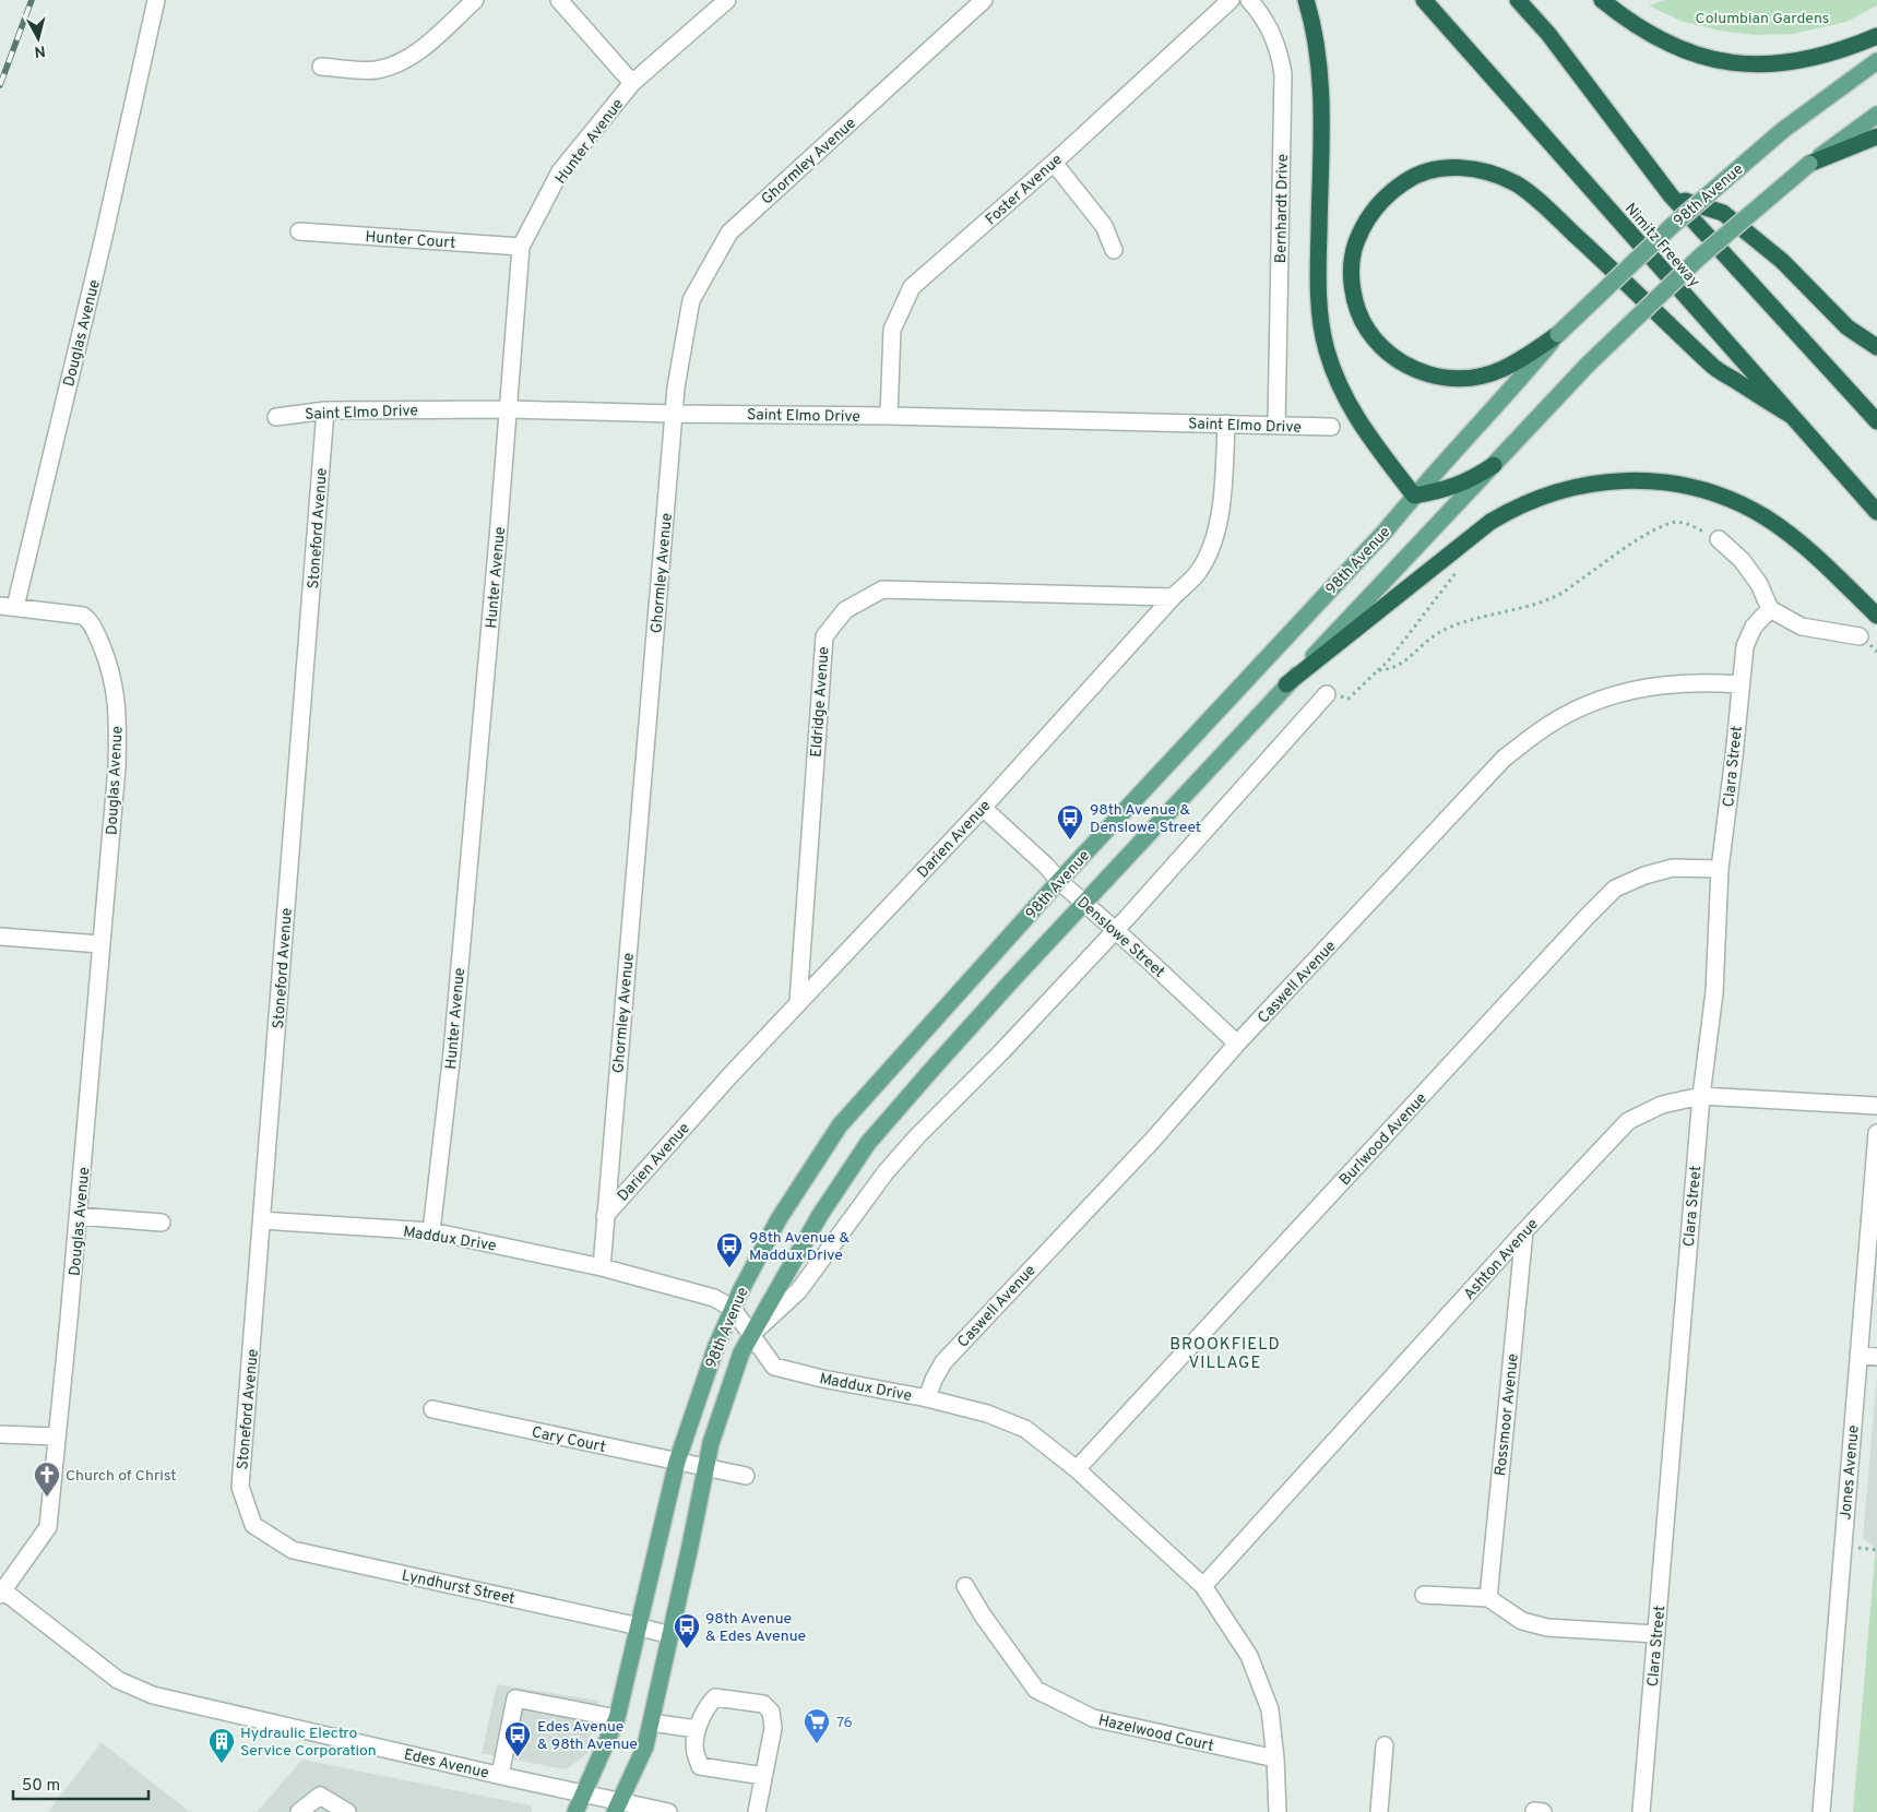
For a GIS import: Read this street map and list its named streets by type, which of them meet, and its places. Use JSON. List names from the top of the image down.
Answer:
{
  "streets": {
    "highway": ["Nimitz Freeway"],
    "main road": ["98th Avenue"],
    "street": [
      "Hunter Avenue",
      "Ghormley Avenue",
      "Foster Avenue",
      "Bernhardt Drive",
      "Hunter Court",
      "Douglas Avenue",
      "Saint Elmo Drive",
      "Stoneford Avenue",
      "Eldridge Avenue",
      "Clara Street",
      "Darien Avenue",
      "Denslowe Street",
      "Caswell Avenue",
      "Burlwood Avenue",
      "Maddux Drive",
      "Ashton Avenue",
      "Rossmoor Avenue",
      "Cary Court",
      "Jones Avenue",
      "Lyndhurst Street",
      "Hazelwood Court",
      "Edes Avenue"
    ]
  },
  "crossings": [
    ["Hunter Avenue", "Hunter Court"],
    ["Hunter Avenue", "Saint Elmo Drive"],
    ["Hunter Avenue", "Maddux Drive"],
    ["Ghormley Avenue", "Saint Elmo Drive"],
    ["Ghormley Avenue", "Darien Avenue"],
    ["Ghormley Avenue", "Maddux Drive"],
    ["Foster Avenue", "Saint Elmo Drive"],
    ["98th Avenue", "Denslowe Street"],
    ["98th Avenue", "Maddux Drive"],
    ["98th Avenue", "Cary Court"],
    ["98th Avenue", "Lyndhurst Street"],
    ["98th Avenue", "Edes Avenue"],
    ["Bernhardt Drive", "Saint Elmo Drive"],
    ["Douglas Avenue", "Edes Avenue"],
    ["Saint Elmo Drive", "Stoneford Avenue"],
    ["Saint Elmo Drive", "Darien Avenue"],
    ["Stoneford Avenue", "Maddux Drive"],
    ["Stoneford Avenue", "Lyndhurst Street"],
    ["Eldridge Avenue", "Darien Avenue"],
    ["Clara Street", "Caswell Avenue"],
    ["Clara Street", "Burlwood Avenue"],
    ["Clara Street", "Ashton Avenue"],
    ["Darien Avenue", "Denslowe Street"],
    ["Denslowe Street", "Caswell Avenue"],
    ["Caswell Avenue", "Maddux Drive"],
    ["Burlwood Avenue", "Maddux Drive"],
    ["Maddux Drive", "Ashton Avenue"],
    ["Maddux Drive", "Hazelwood Court"],
    ["Ashton Avenue", "Rossmoor Avenue"]
  ],
  "districts": ["BROOKFIELD VILLAGE"],
  "parks": ["Columbian Gardens"],
  "places": {
    "bus stop": [
      "98th Avenue & Denslowe Street",
      "98th Avenue & Maddux Drive",
      "98th Avenue & Edes Avenue",
      "Edes Avenue & 98th Avenue"
    ],
    "church": ["Church of Christ"],
    "supermarket": ["76"],
    "building": ["Hydraulic Electro Service Corporation"]
  },
  "scale_bar": "50 m",
  "north": "bottom"
}
